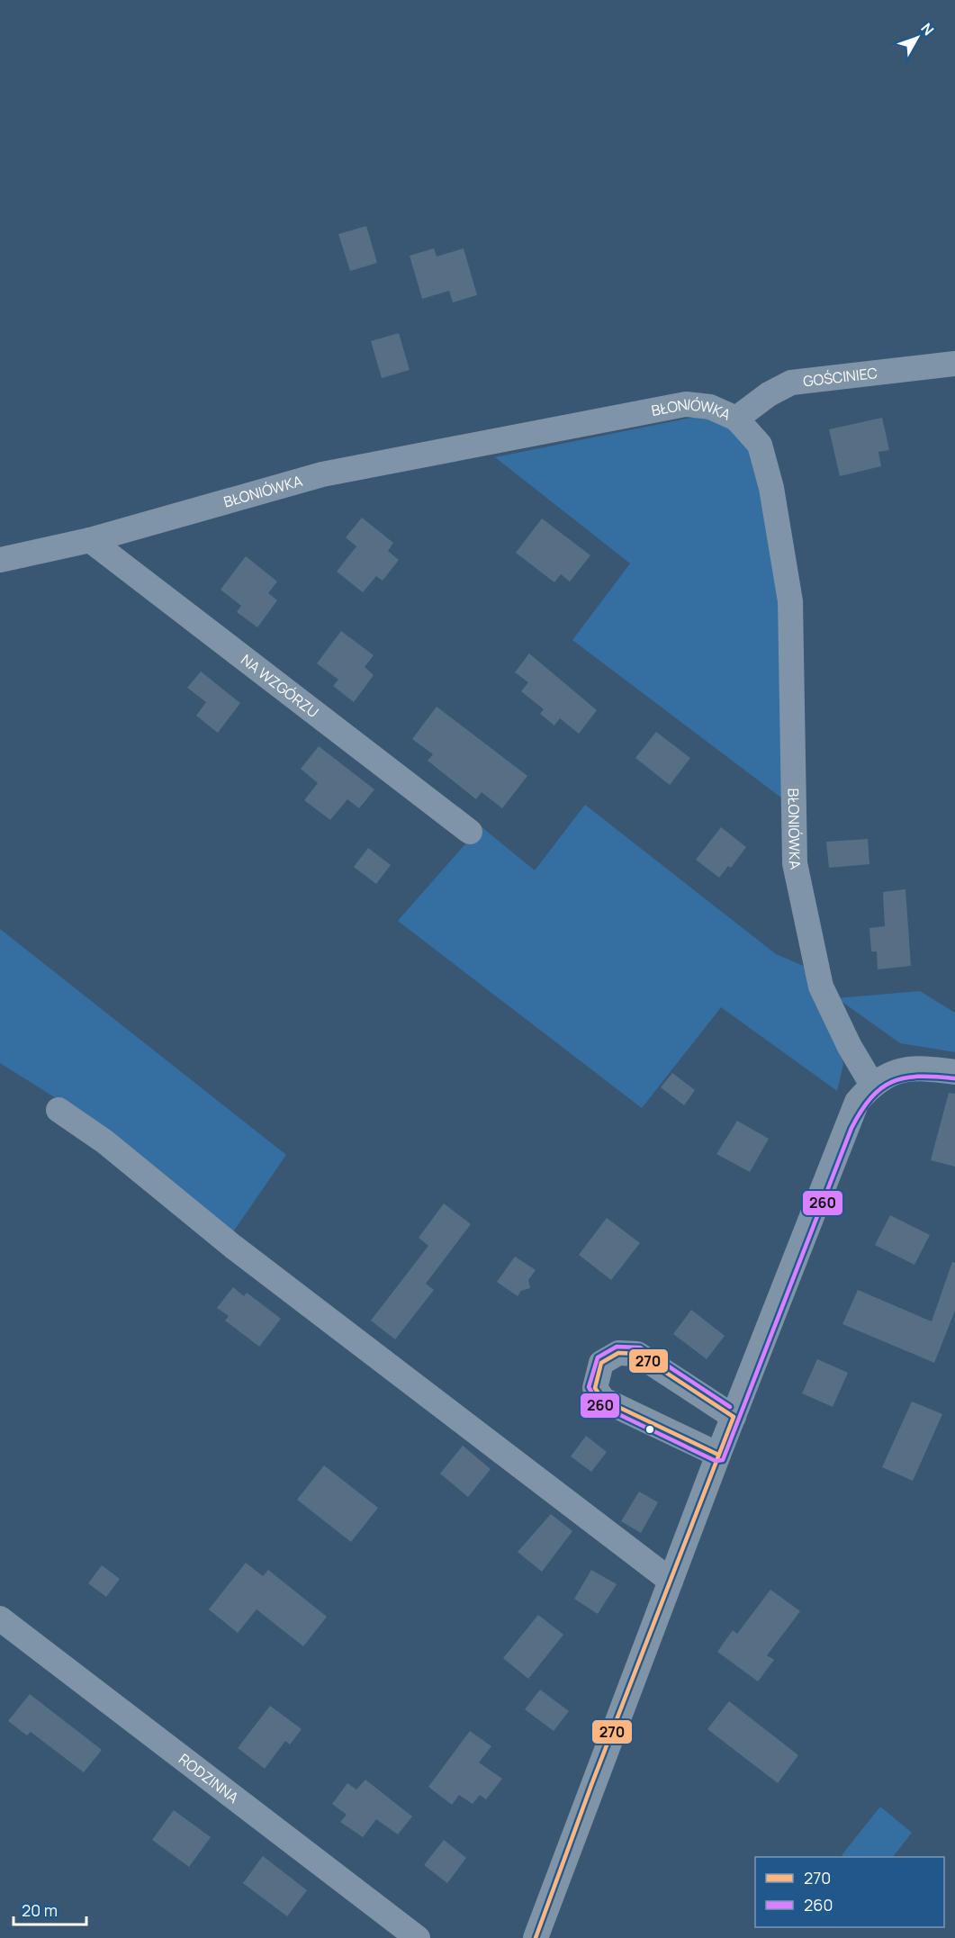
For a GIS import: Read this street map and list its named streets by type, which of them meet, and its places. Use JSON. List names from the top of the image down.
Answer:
{
  "streets": {
    "street": [
      "GOŚCINIEC",
      "BŁONIÓWKA",
      "NA WZGÓRZU",
      "RODZINNA"
    ]
  },
  "crossings": [
    ["GOŚCINIEC", "BŁONIÓWKA"],
    ["BŁONIÓWKA", "NA WZGÓRZU"]
  ],
  "lines": ["transit line 260", "transit line 270"],
  "legend": ["270", "260"],
  "scale_bar": "20 m",
  "north": "top right"
}
